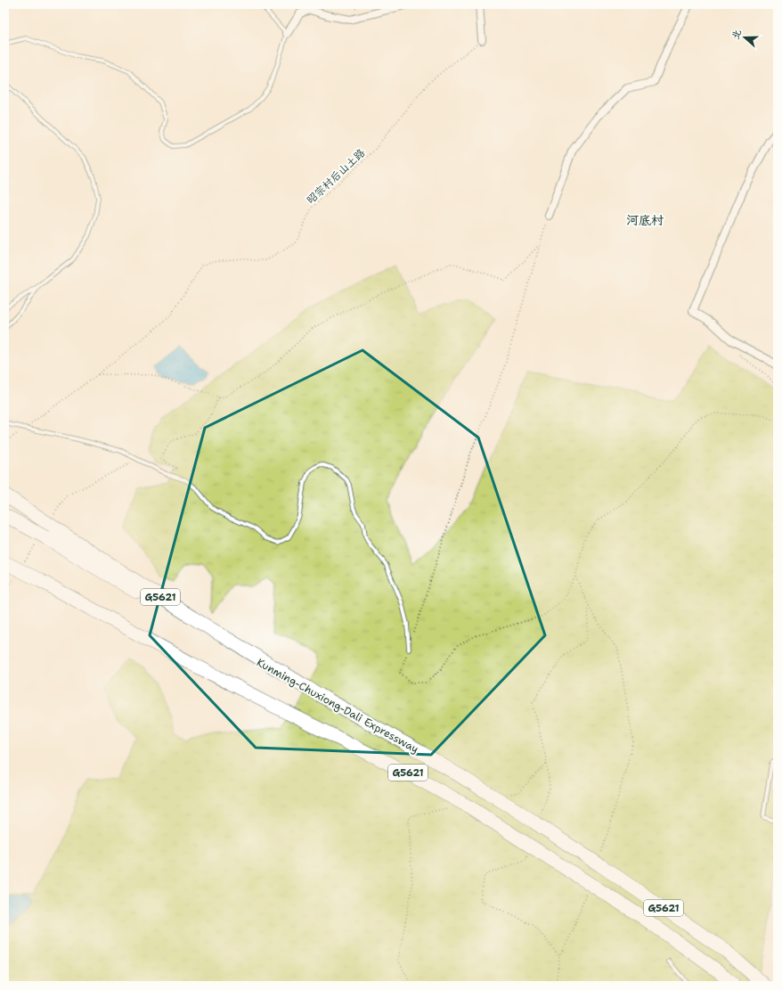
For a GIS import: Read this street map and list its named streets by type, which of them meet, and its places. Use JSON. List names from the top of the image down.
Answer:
{
  "streets": {
    "highway": ["G5621", "Kunming-Chuxiong-Dali Expressway"],
    "path": ["昭宗村后山土路"]
  },
  "crossings": [
    ["G5621", "Kunming-Chuxiong-Dali Expressway"]
  ],
  "districts": ["河底村"],
  "north": "left"
}
